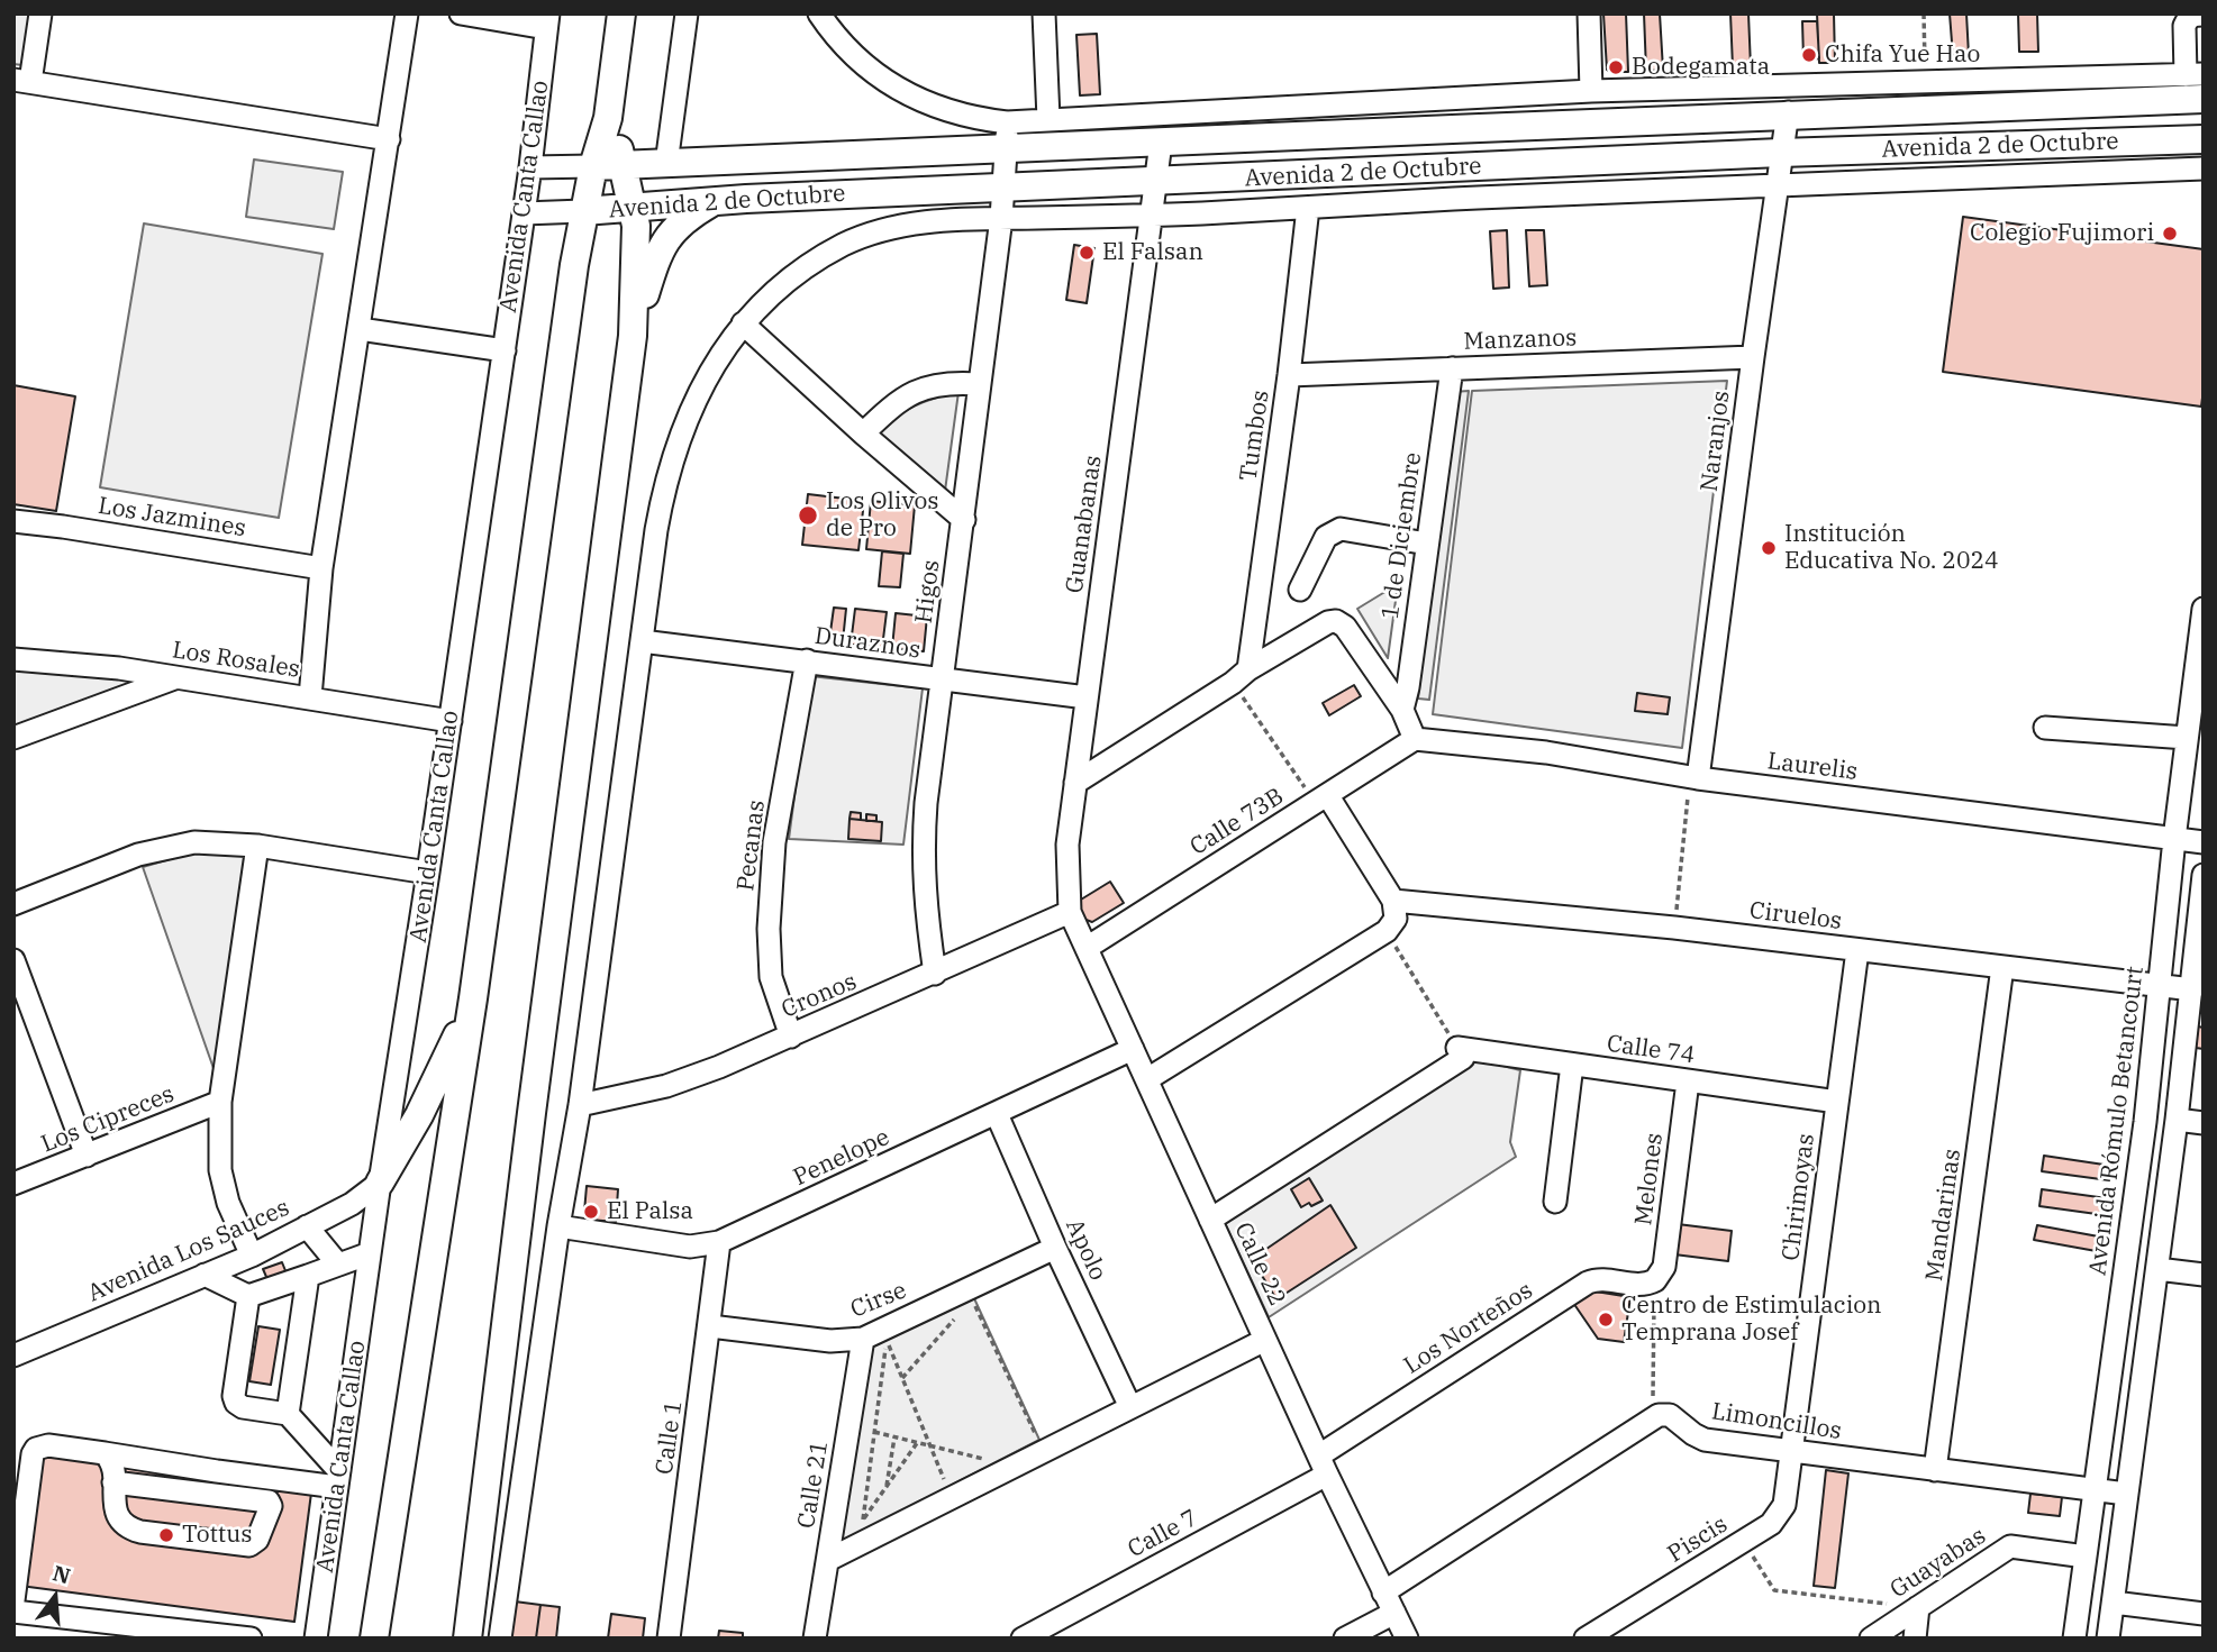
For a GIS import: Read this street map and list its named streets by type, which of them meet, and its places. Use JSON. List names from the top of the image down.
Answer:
{
  "streets": {
    "main road": ["Avenida 2 de Octubre"],
    "street": [
      "Avenida Canta Callao",
      "Manzanos",
      "Tumbos",
      "Naranjos",
      "Los Jazmines",
      "Guanabanas",
      "1 de Diciembre",
      "Higos",
      "Duraznos",
      "Los Rosales",
      "Laurelis",
      "Calle 73B",
      "Pecanas",
      "Ciruelos",
      "Cronos",
      "Calle 74",
      "Los Cipreces",
      "Avenida Rómulo Betancourt",
      "Penelope",
      "Melones",
      "Chirimoyas",
      "Mandarinas",
      "Apolo",
      "Avenida Los Sauces",
      "Calle 22",
      "Cirse",
      "Los Norteños",
      "Limoncillos",
      "Calle 1",
      "Calle 21",
      "Calle 7",
      "Piscis",
      "Guayabas"
    ]
  },
  "crossings": [
    ["Avenida 2 de Octubre", "Avenida Canta Callao"],
    ["Avenida 2 de Octubre", "Tumbos"],
    ["Avenida 2 de Octubre", "Naranjos"],
    ["Avenida 2 de Octubre", "Guanabanas"],
    ["Avenida 2 de Octubre", "Higos"],
    ["Avenida Canta Callao", "Los Rosales"],
    ["Avenida Canta Callao", "Avenida Los Sauces"],
    ["Manzanos", "Tumbos"],
    ["Manzanos", "Naranjos"],
    ["Manzanos", "1 de Diciembre"],
    ["Naranjos", "Laurelis"],
    ["Guanabanas", "Duraznos"],
    ["Guanabanas", "Cronos"],
    ["Guanabanas", "Calle 22"],
    ["Higos", "Duraznos"],
    ["Higos", "Cronos"],
    ["Duraznos", "Pecanas"],
    ["Laurelis", "Calle 73B"],
    ["Laurelis", "Avenida Rómulo Betancourt"],
    ["Calle 73B", "Calle 22"],
    ["Pecanas", "Cronos"],
    ["Ciruelos", "Avenida Rómulo Betancourt"],
    ["Ciruelos", "Chirimoyas"],
    ["Ciruelos", "Mandarinas"],
    ["Cronos", "Calle 22"],
    ["Calle 74", "Melones"],
    ["Calle 74", "Chirimoyas"],
    ["Avenida Rómulo Betancourt", "Limoncillos"],
    ["Avenida Rómulo Betancourt", "Guayabas"],
    ["Penelope", "Apolo"],
    ["Penelope", "Calle 22"],
    ["Penelope", "Calle 1"],
    ["Melones", "Los Norteños"],
    ["Chirimoyas", "Limoncillos"],
    ["Chirimoyas", "Piscis"],
    ["Mandarinas", "Limoncillos"],
    ["Apolo", "Cirse"],
    ["Calle 22", "Los Norteños"],
    ["Calle 22", "Calle 7"],
    ["Cirse", "Calle 1"],
    ["Cirse", "Calle 21"],
    ["Los Norteños", "Calle 7"],
    ["Limoncillos", "Piscis"]
  ],
  "places": [
    "Chifa Yue Hao",
    "Bodegamata",
    "Colegio Fujimori",
    "El Falsan",
    "Los Olivos de Pro",
    "Institución Educativa No. 2024",
    "El Palsa",
    "Centro de Estimulacion Temprana Josef",
    "Tottus"
  ],
  "north": "top"
}
